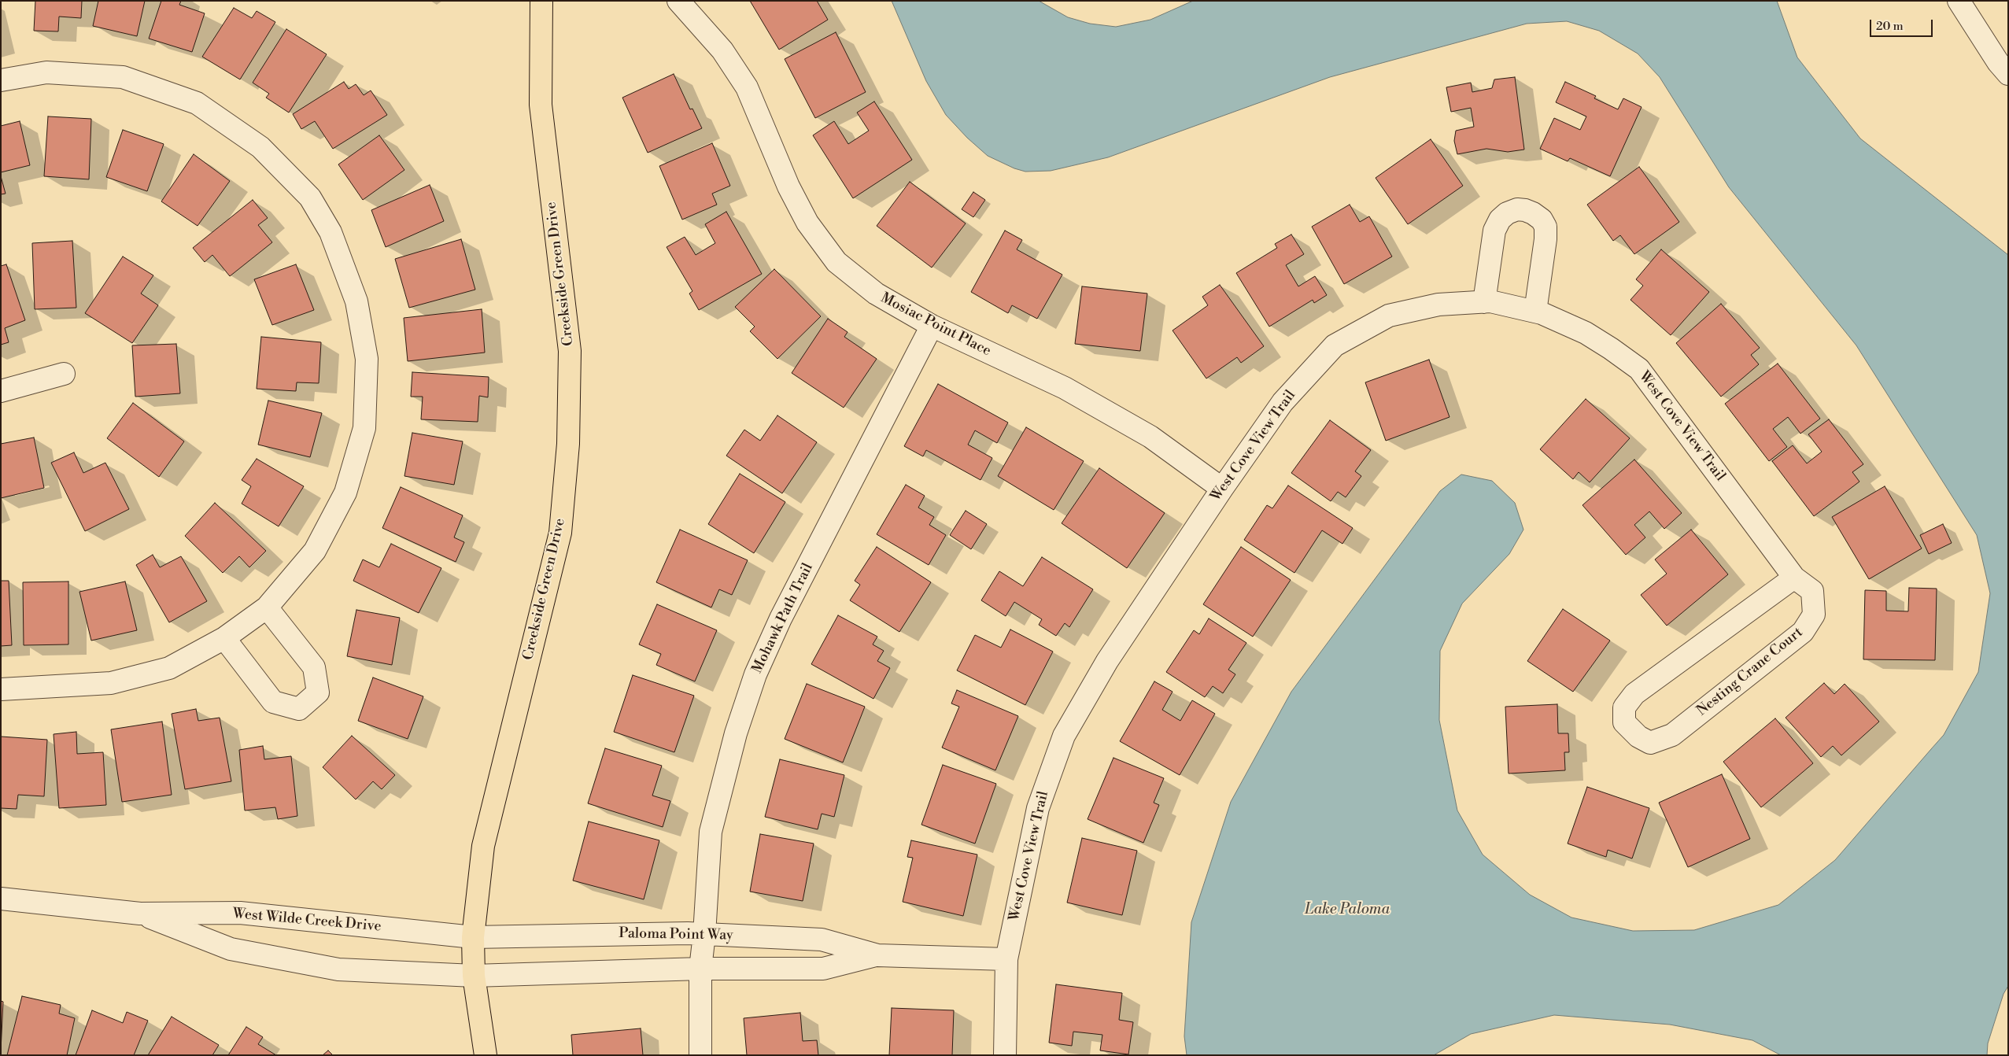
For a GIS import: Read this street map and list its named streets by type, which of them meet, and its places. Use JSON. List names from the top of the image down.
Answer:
{
  "streets": {
    "main road": ["Creekside Green Drive"],
    "street": [
      "Mosiac Point Place",
      "West Cove View Trail",
      "Mohawk Path Trail",
      "Nesting Crane Court",
      "West Wilde Creek Drive",
      "Paloma Point Way"
    ]
  },
  "crossings": [
    ["Creekside Green Drive", "West Wilde Creek Drive"],
    ["Creekside Green Drive", "Paloma Point Way"],
    ["Mosiac Point Place", "West Cove View Trail"],
    ["Mosiac Point Place", "Mohawk Path Trail"],
    ["West Cove View Trail", "Nesting Crane Court"],
    ["West Cove View Trail", "Paloma Point Way"],
    ["Mohawk Path Trail", "Paloma Point Way"],
    ["West Wilde Creek Drive", "Paloma Point Way"]
  ],
  "water": ["Lake Paloma"],
  "scale_bar": "20 m"
}
